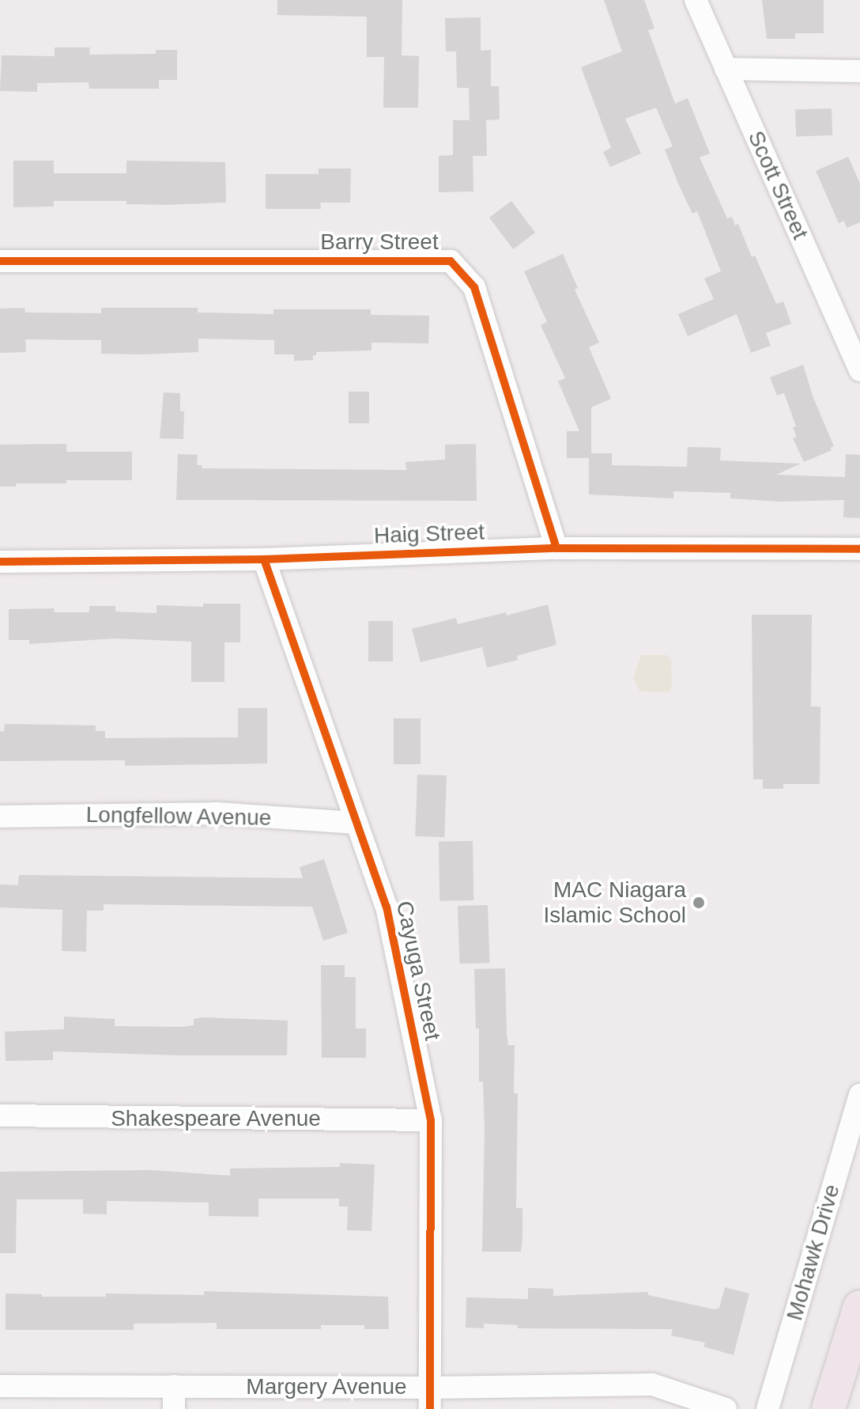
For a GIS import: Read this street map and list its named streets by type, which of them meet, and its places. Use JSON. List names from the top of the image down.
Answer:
{
  "streets": {
    "street": [
      "Scott Street",
      "Barry Street",
      "Haig Street",
      "Longfellow Avenue",
      "Cayuga Street",
      "Shakespeare Avenue",
      "Mohawk Drive",
      "Margery Avenue"
    ]
  },
  "crossings": [
    ["Barry Street", "Haig Street"],
    ["Haig Street", "Cayuga Street"],
    ["Longfellow Avenue", "Cayuga Street"],
    ["Cayuga Street", "Shakespeare Avenue"],
    ["Cayuga Street", "Margery Avenue"]
  ],
  "places": ["MAC Niagara Islamic School"]
}
